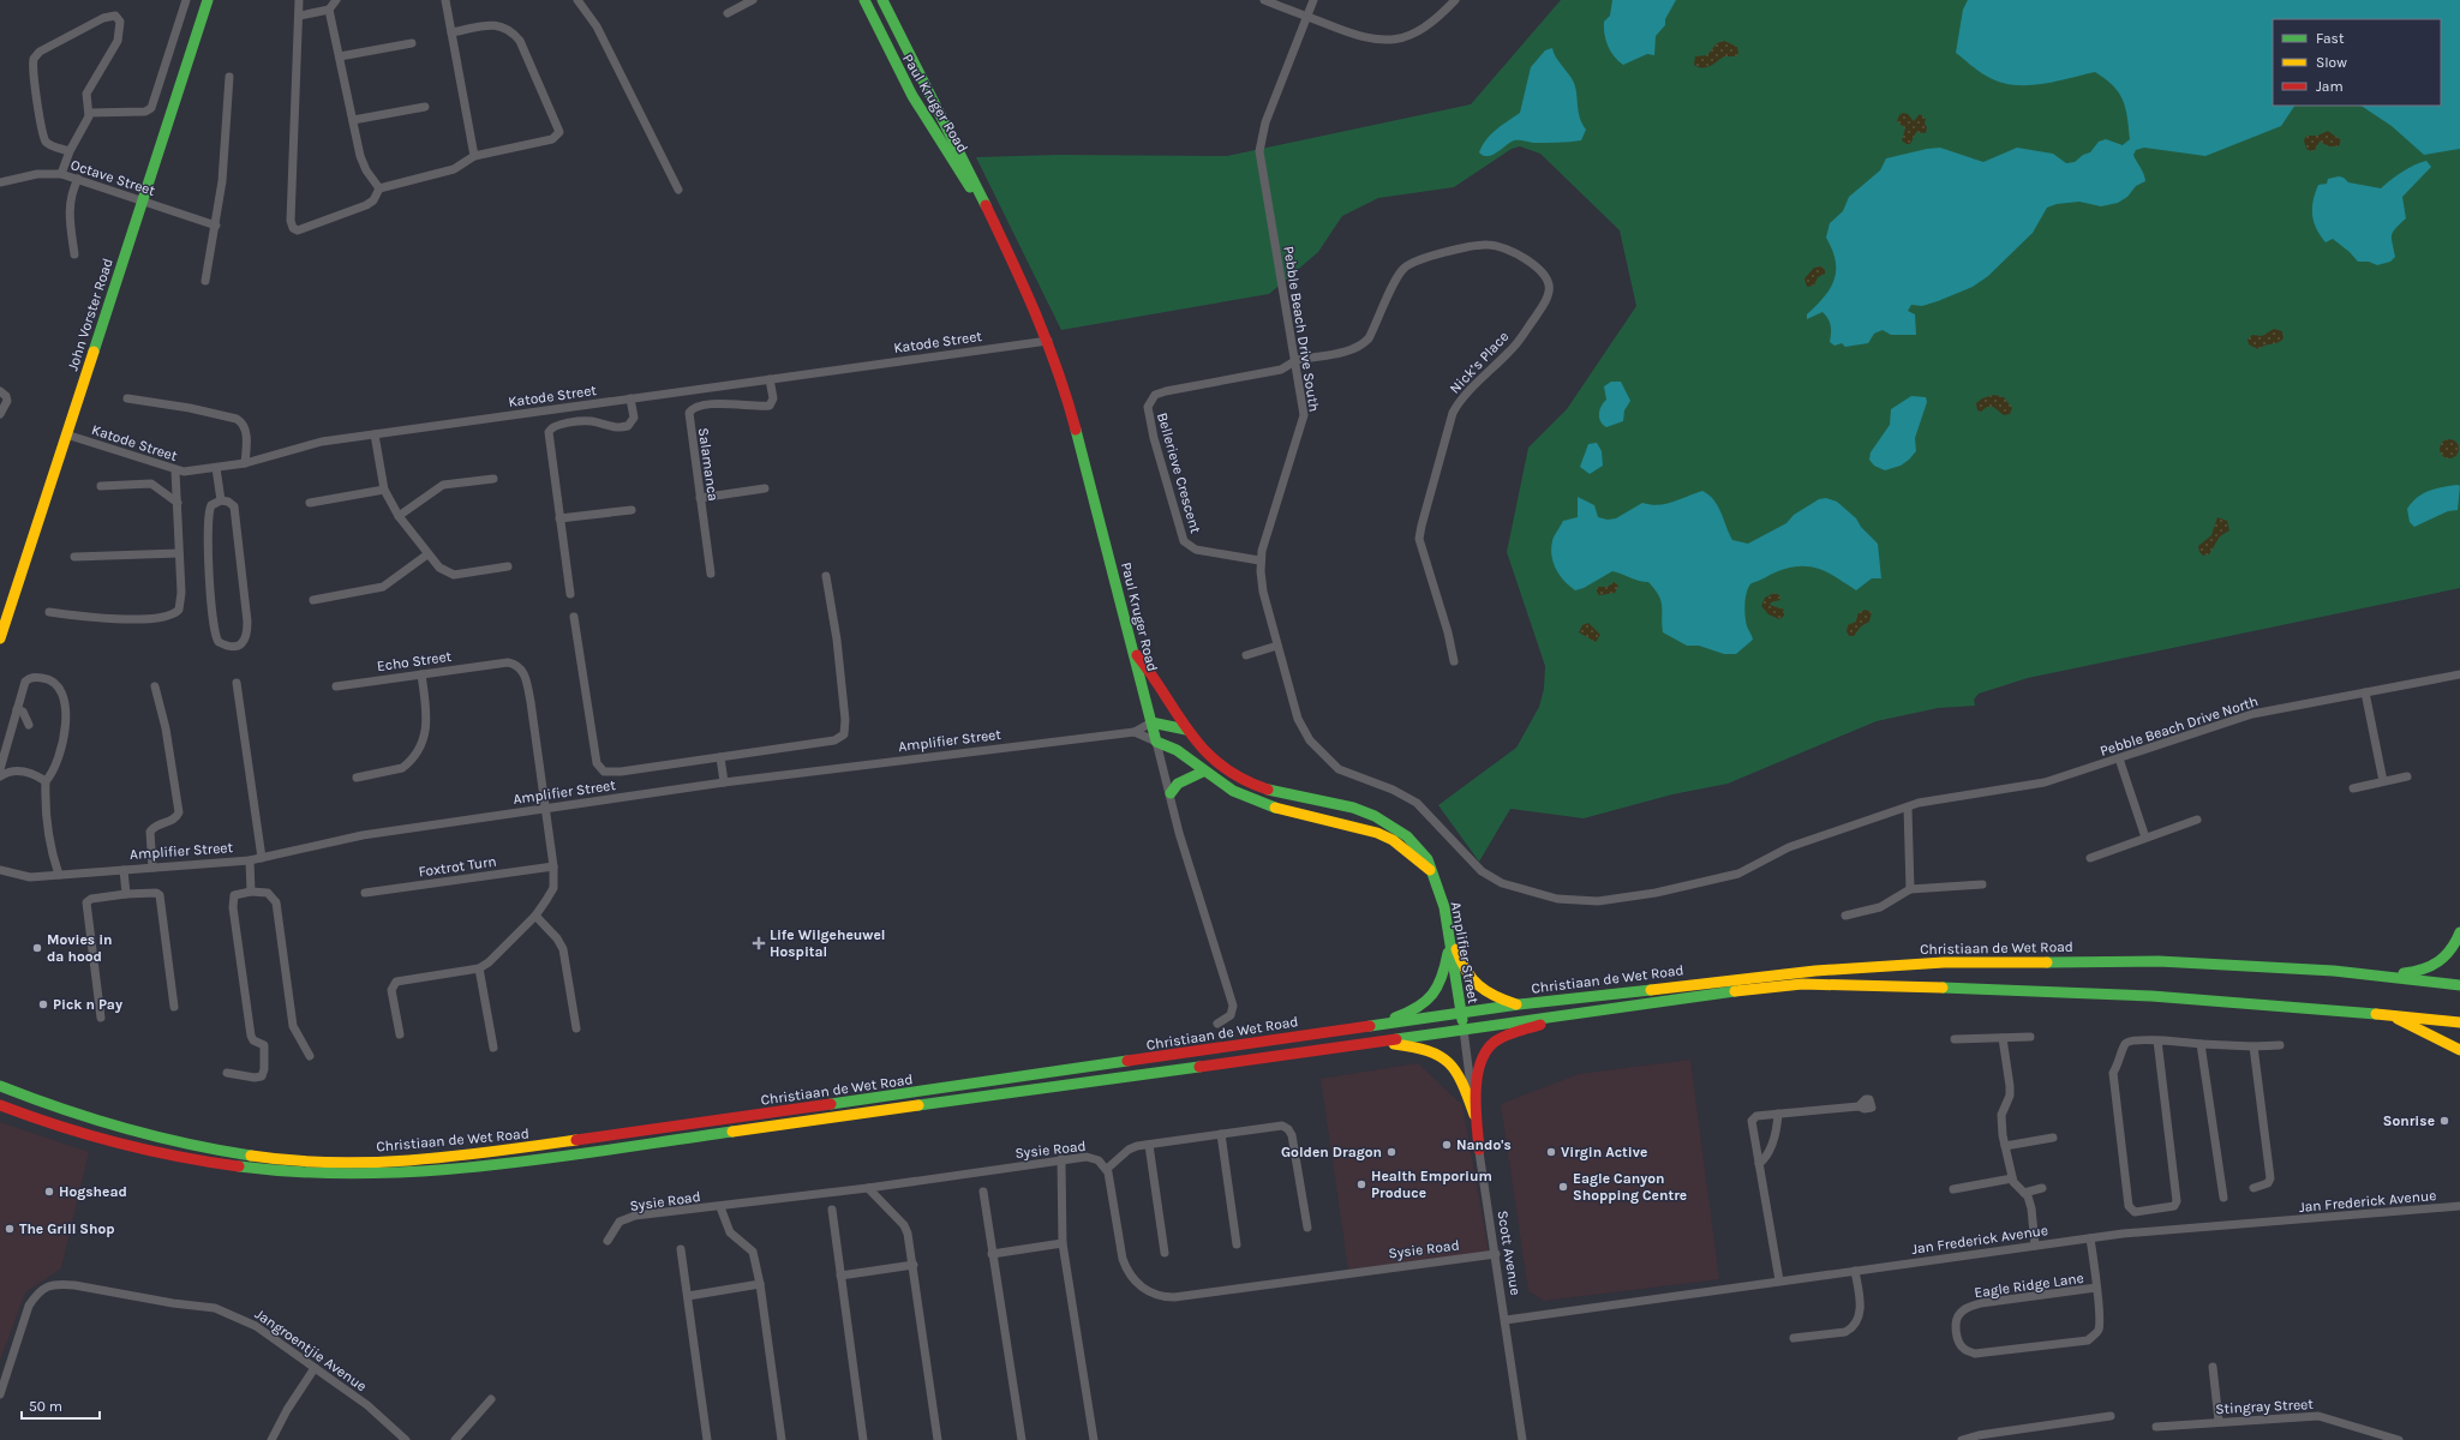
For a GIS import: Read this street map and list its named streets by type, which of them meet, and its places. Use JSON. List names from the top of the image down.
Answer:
{
  "streets": {
    "main road": [
      "Paul Kruger Road",
      "John Vorster Road",
      "Amplifier Street",
      "Christiaan de Wet Road",
      "Scott Avenue"
    ],
    "street": [
      "Octave Street",
      "Pebble Beach Drive South",
      "Katode Street",
      "Nick’s Place",
      "Salamanca",
      "Bellerieve Crescent",
      "Echo Street",
      "Pebble Beach Drive North",
      "Foxtrot Turn",
      "Sysie Road",
      "Jan Frederick Avenue",
      "Eagle Ridge Lane",
      "Jangroentjie Avenue",
      "Stingray Street"
    ]
  },
  "crossings": [
    ["Paul Kruger Road", "Katode Street"],
    ["Paul Kruger Road", "Amplifier Street"],
    ["Octave Street", "John Vorster Road"],
    ["John Vorster Road", "Katode Street"],
    ["Pebble Beach Drive South", "Nick’s Place"],
    ["Pebble Beach Drive South", "Bellerieve Crescent"],
    ["Pebble Beach Drive South", "Pebble Beach Drive North"],
    ["Katode Street", "Salamanca"],
    ["Nick’s Place", "Bellerieve Crescent"],
    ["Echo Street", "Amplifier Street"],
    ["Amplifier Street", "Christiaan de Wet Road"],
    ["Amplifier Street", "Scott Avenue"],
    ["Christiaan de Wet Road", "Scott Avenue"],
    ["Sysie Road", "Scott Avenue"],
    ["Jan Frederick Avenue", "Scott Avenue"],
    ["Jan Frederick Avenue", "Eagle Ridge Lane"]
  ],
  "places": {
    "health": ["Life Wilgeheuwel Hospital"],
    "other": [
      "Movies in da hood",
      "Pick n Pay",
      "Sonrise",
      "Nando's",
      "Golden Dragon",
      "Virgin Active",
      "Health Emporium Produce",
      "Eagle Canyon Shopping Centre",
      "Hogshead",
      "The Grill Shop"
    ]
  },
  "legend": ["Fast", "Slow", "Jam"],
  "scale_bar": "50 m"
}
